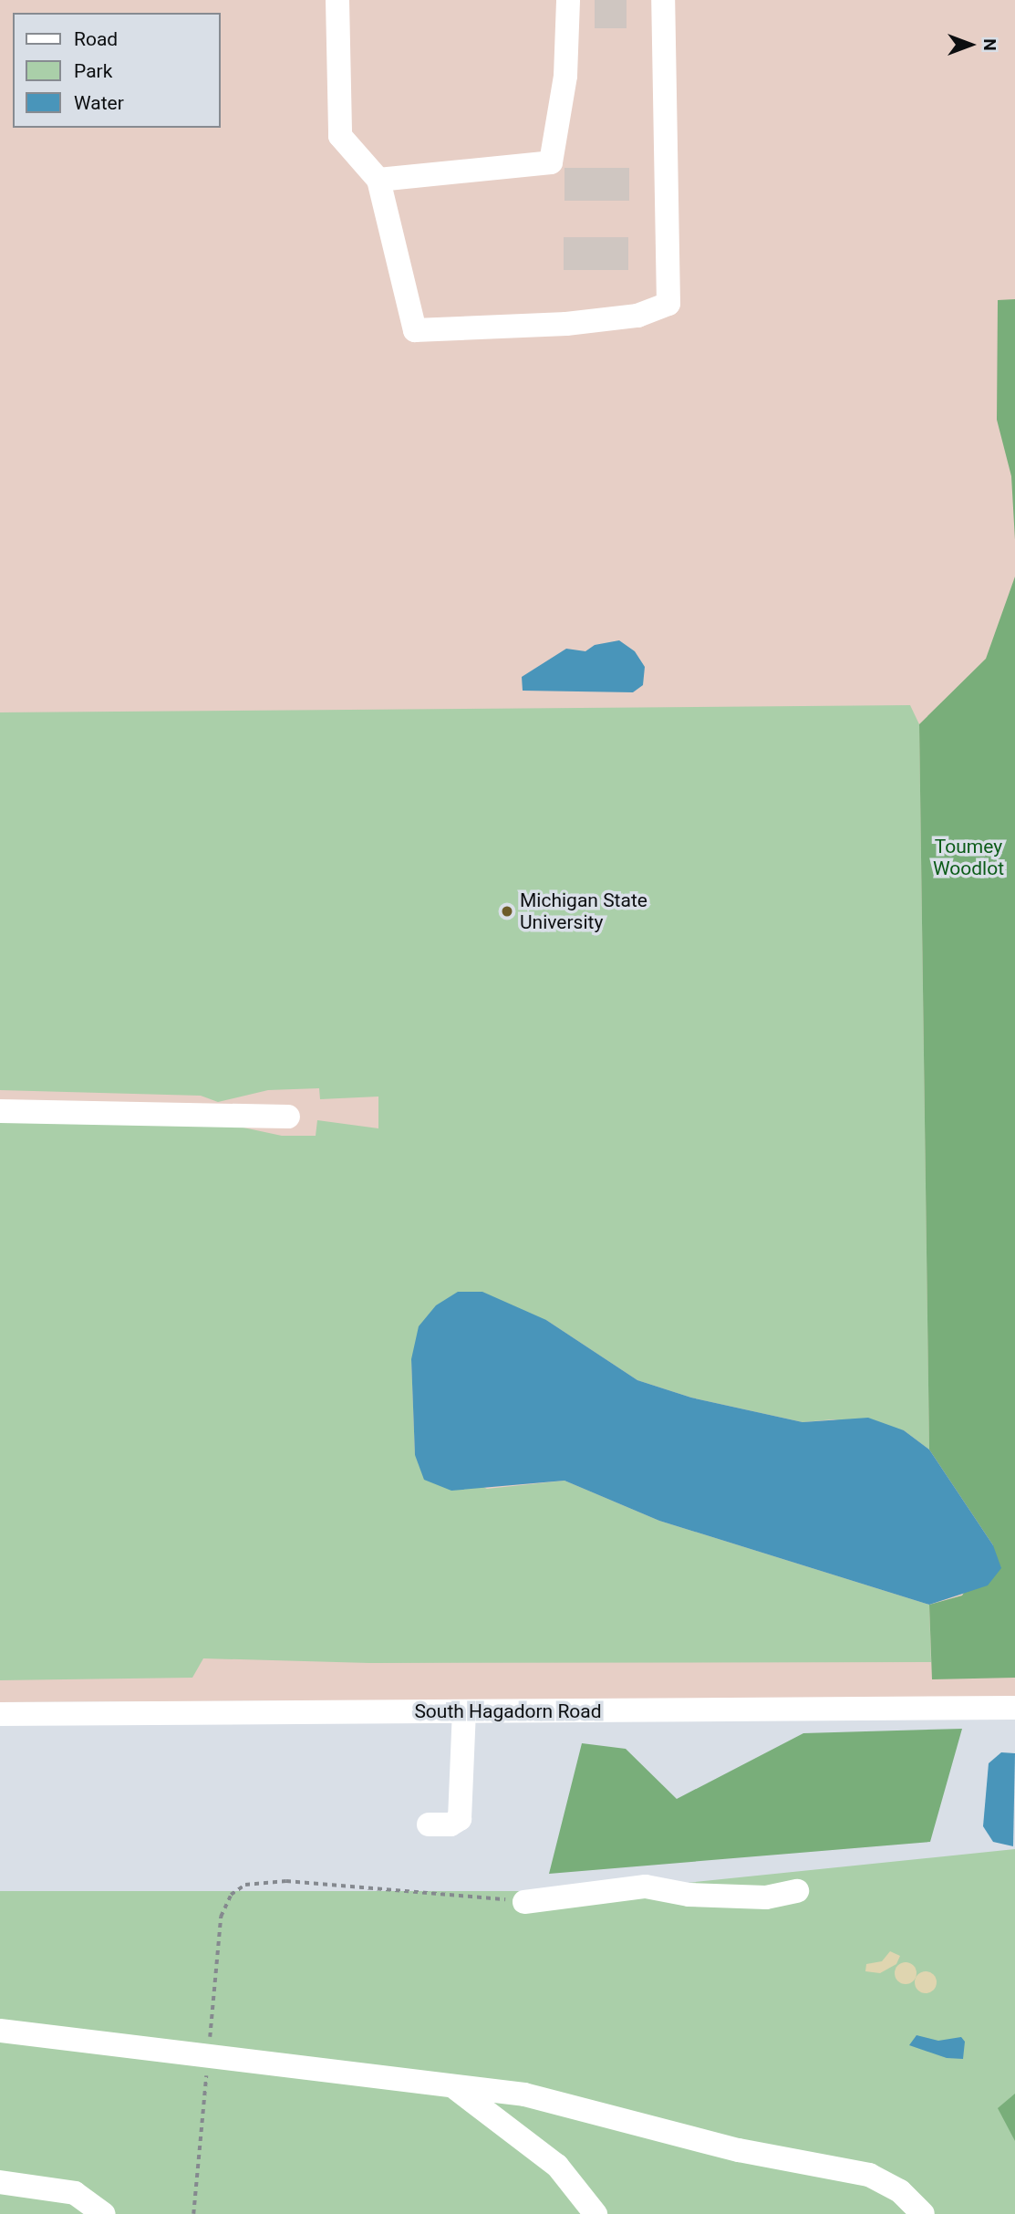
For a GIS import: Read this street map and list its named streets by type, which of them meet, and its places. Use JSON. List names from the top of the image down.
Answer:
{
  "streets": {
    "street": ["South Hagadorn Road"]
  },
  "parks": ["Toumey Woodlot"],
  "places": ["Michigan State University"],
  "legend": ["Road", "Park", "Water"],
  "north": "right"
}
